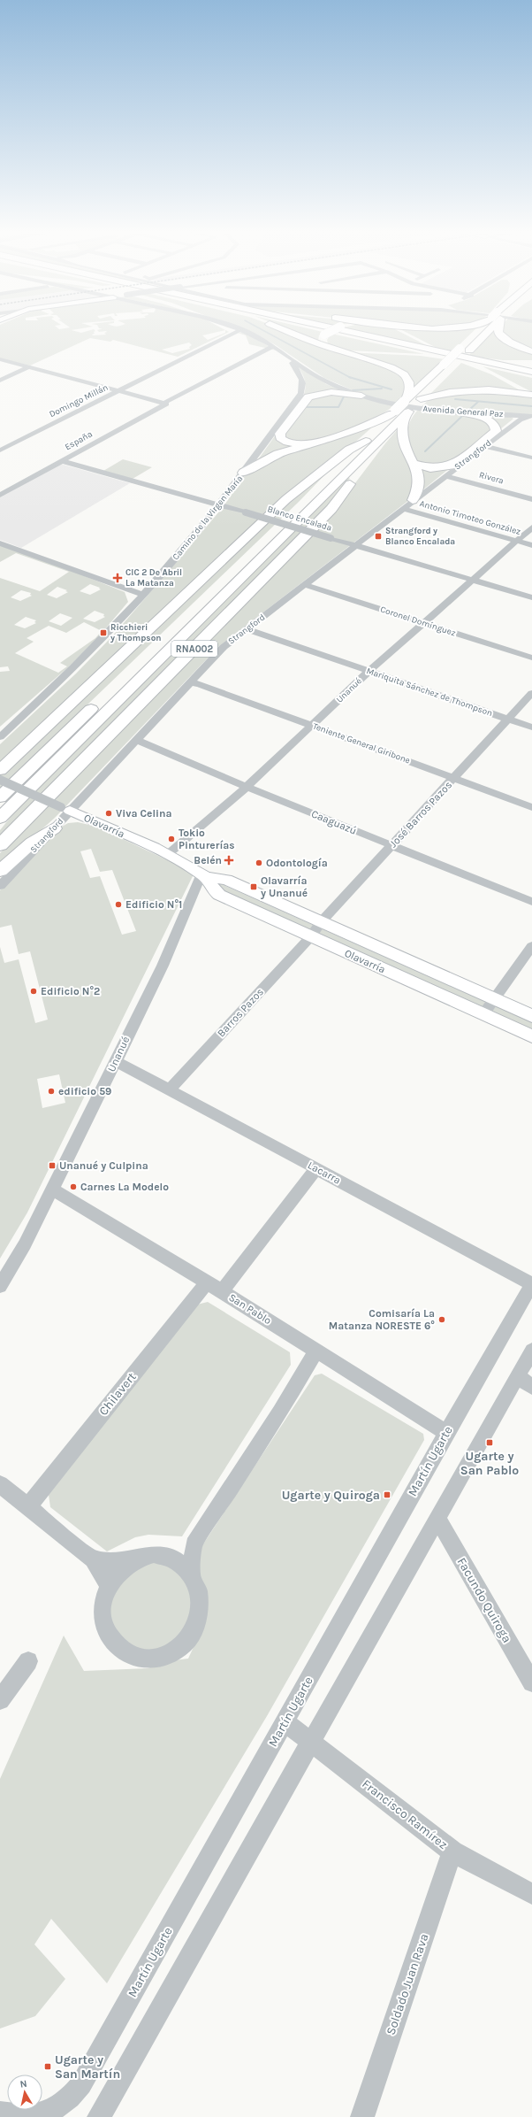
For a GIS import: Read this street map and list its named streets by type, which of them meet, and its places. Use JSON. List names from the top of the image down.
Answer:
{
  "streets": {
    "highway": ["RNA002"],
    "main road": ["Olavarría"],
    "street": [
      "Domingo Millán",
      "Avenida General Paz",
      "España",
      "Strangford",
      "Rivera",
      "Camino de la Virgen María",
      "Antonio Timoteo González",
      "Blanco Encalada",
      "Coronel Domínguez",
      "Unanué",
      "Mariquita Sánchez de Thompson",
      "Teniente General Giribone",
      "José Barros Pazos",
      "Caaguazú",
      "Barros Pazos",
      "Lacarra",
      "San Pablo",
      "Chilavert",
      "Martín Ugarte",
      "Facundo Quiroga",
      "Francisco Ramírez",
      "Soldado Juan Rava"
    ]
  },
  "crossings": [
    ["Avenida General Paz", "España"],
    ["Avenida General Paz", "Strangford"],
    ["España", "Blanco Encalada"],
    ["Strangford", "Rivera"],
    ["Strangford", "Antonio Timoteo González"],
    ["Strangford", "Blanco Encalada"],
    ["Strangford", "Coronel Domínguez"],
    ["Strangford", "Mariquita Sánchez de Thompson"],
    ["Strangford", "Teniente General Giribone"],
    ["Strangford", "Caaguazú"],
    ["Strangford", "Olavarría"],
    ["Camino de la Virgen María", "Blanco Encalada"],
    ["Antonio Timoteo González", "Unanué"],
    ["Blanco Encalada", "Unanué"],
    ["Coronel Domínguez", "Unanué"],
    ["Unanué", "Mariquita Sánchez de Thompson"],
    ["Unanué", "Teniente General Giribone"],
    ["Unanué", "Caaguazú"],
    ["Unanué", "Olavarría"],
    ["Unanué", "Lacarra"],
    ["Unanué", "San Pablo"],
    ["Mariquita Sánchez de Thompson", "José Barros Pazos"],
    ["Teniente General Giribone", "José Barros Pazos"],
    ["José Barros Pazos", "Caaguazú"],
    ["José Barros Pazos", "Olavarría"],
    ["José Barros Pazos", "Barros Pazos"],
    ["Olavarría", "Barros Pazos"],
    ["Barros Pazos", "Lacarra"],
    ["Lacarra", "Martín Ugarte"],
    ["San Pablo", "Chilavert"],
    ["San Pablo", "Martín Ugarte"],
    ["Martín Ugarte", "Francisco Ramírez"],
    ["Francisco Ramírez", "Soldado Juan Rava"]
  ],
  "places": {
    "transit": [
      "Strangford y Blanco Encalada",
      "Ricchieri y Thompson",
      "Olavarría y Unanué",
      "Unanué y Culpina",
      "Ugarte y San Pablo",
      "Ugarte y Quiroga",
      "Ugarte y San Martín"
    ],
    "health": ["CIC 2 De Abril La Matanza", "Belén"],
    "other": [
      "Viva Celina",
      "Tokio Pinturerías",
      "Odontología",
      "Edificio N°1",
      "Edificio N°2",
      "edificio 59",
      "Carnes La Modelo",
      "Comisaría La Matanza NORESTE 6°"
    ]
  },
  "north": "top"
}
